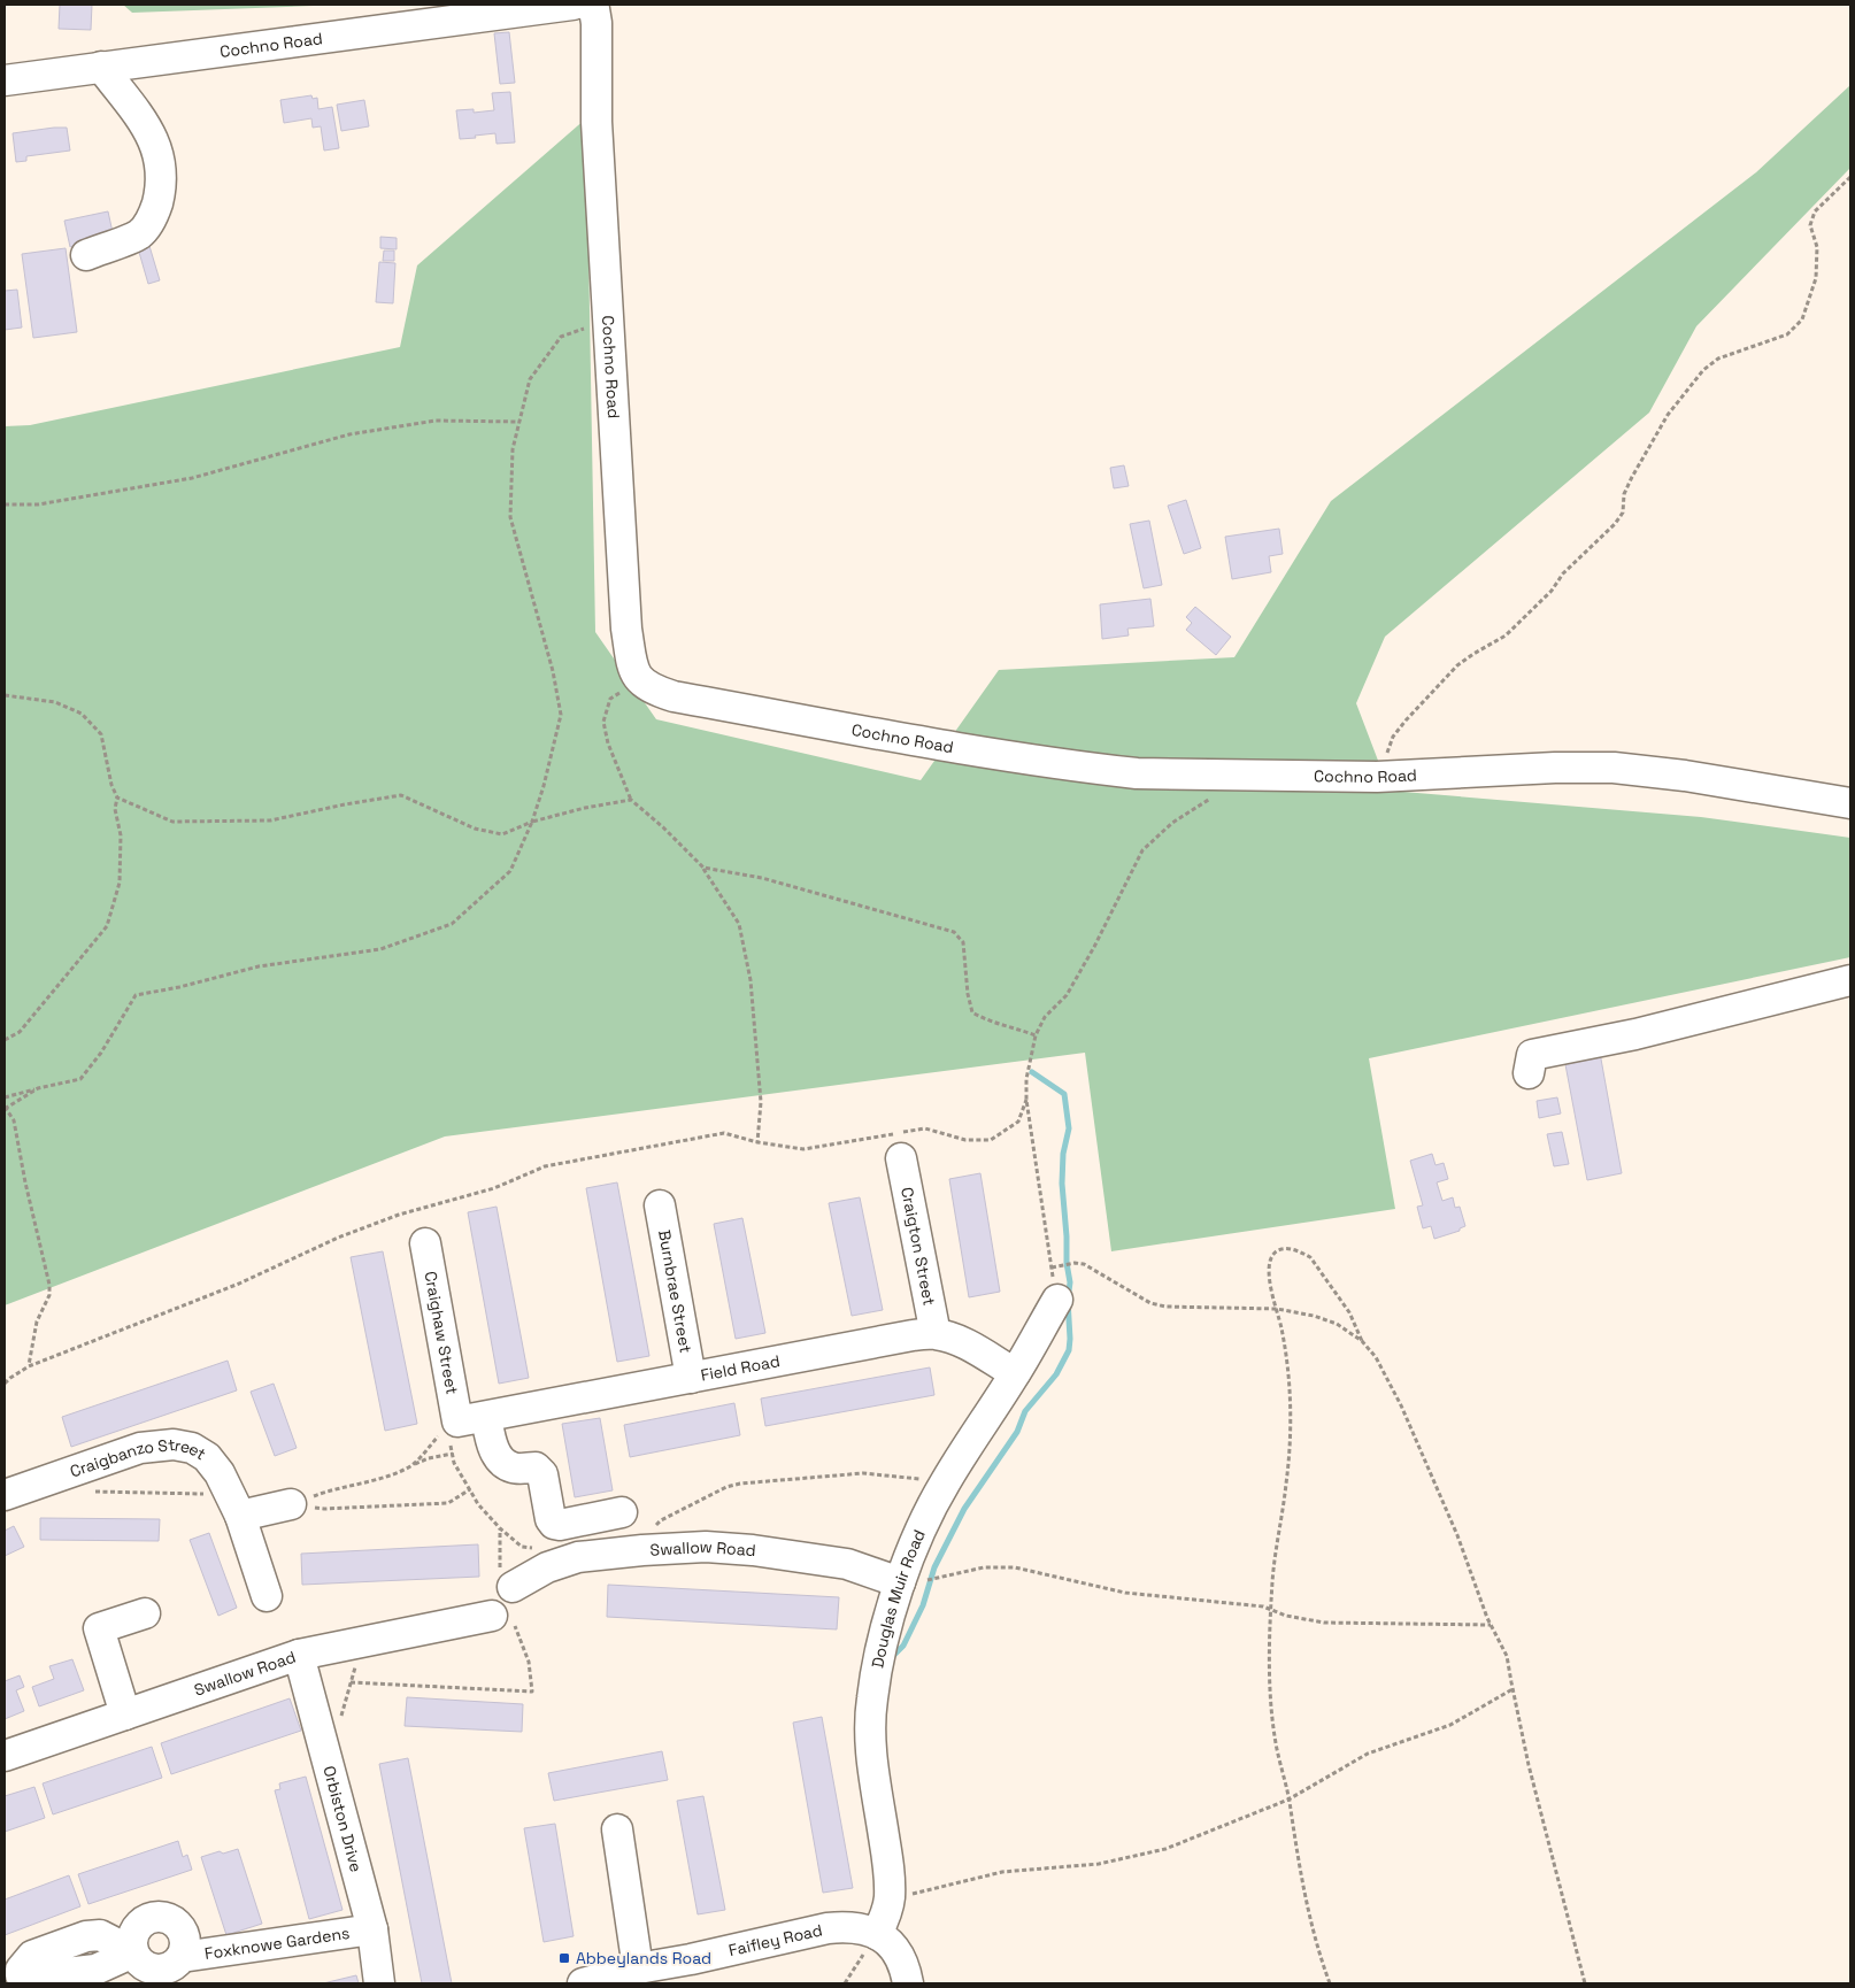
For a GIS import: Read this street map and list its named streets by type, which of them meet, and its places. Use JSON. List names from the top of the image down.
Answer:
{
  "streets": {
    "street": [
      "Cochno Road",
      "Craigton Street",
      "Burnbrae Street",
      "Craighaw Street",
      "Field Road",
      "Craigbanzo Street",
      "Swallow Road",
      "Douglas Muir Road",
      "Orbiston Drive",
      "Faifley Road",
      "Foxknowe Gardens"
    ]
  },
  "crossings": [
    ["Craigton Street", "Field Road"],
    ["Burnbrae Street", "Field Road"],
    ["Craighaw Street", "Field Road"],
    ["Field Road", "Douglas Muir Road"],
    ["Swallow Road", "Douglas Muir Road"],
    ["Swallow Road", "Orbiston Drive"],
    ["Douglas Muir Road", "Faifley Road"],
    ["Orbiston Drive", "Foxknowe Gardens"]
  ],
  "places": {
    "transit": ["Abbeylands Road"]
  }
}
